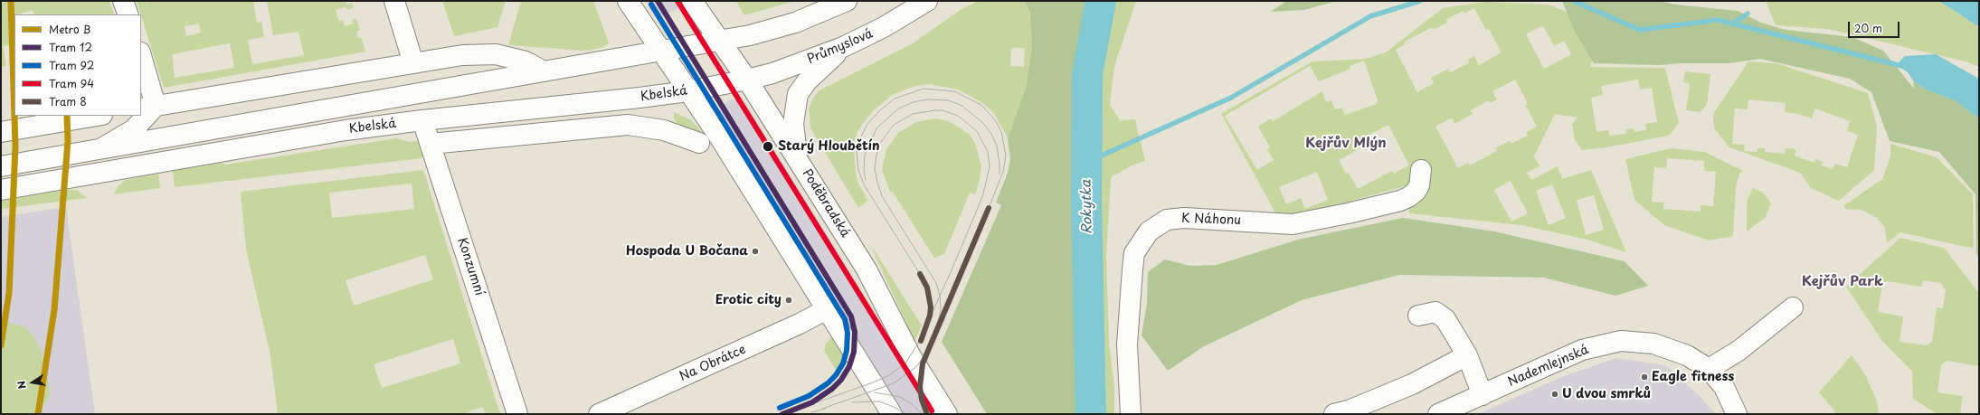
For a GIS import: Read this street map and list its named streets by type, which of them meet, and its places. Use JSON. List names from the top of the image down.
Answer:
{
  "streets": {
    "main road": [
      "Průmyslová",
      "Kbelská",
      "Poděbradská",
      "K Náhonu",
      "Konzumní",
      "Na Obrátce",
      "Nademlejnská"
    ]
  },
  "crossings": [
    ["Průmyslová", "Kbelská"],
    ["Průmyslová", "Poděbradská"],
    ["Kbelská", "Poděbradská"],
    ["Kbelská", "Konzumní"]
  ],
  "districts": ["Kejřův Mlýn", "Kejřův Park"],
  "water": ["Rokytka"],
  "places": [
    "Starý Hloubětín",
    "Hospoda U Bočana",
    "Erotic city",
    "Eagle fitness",
    "U dvou smrků"
  ],
  "lines": [
    "metro line B",
    "tram line 12",
    "tram line 94",
    "tram line 92",
    "tram line 8"
  ],
  "legend": [
    "Metro B",
    "Tram 12",
    "Tram 92",
    "Tram 94",
    "Tram 8"
  ],
  "scale_bar": "20 m",
  "north": "left"
}
